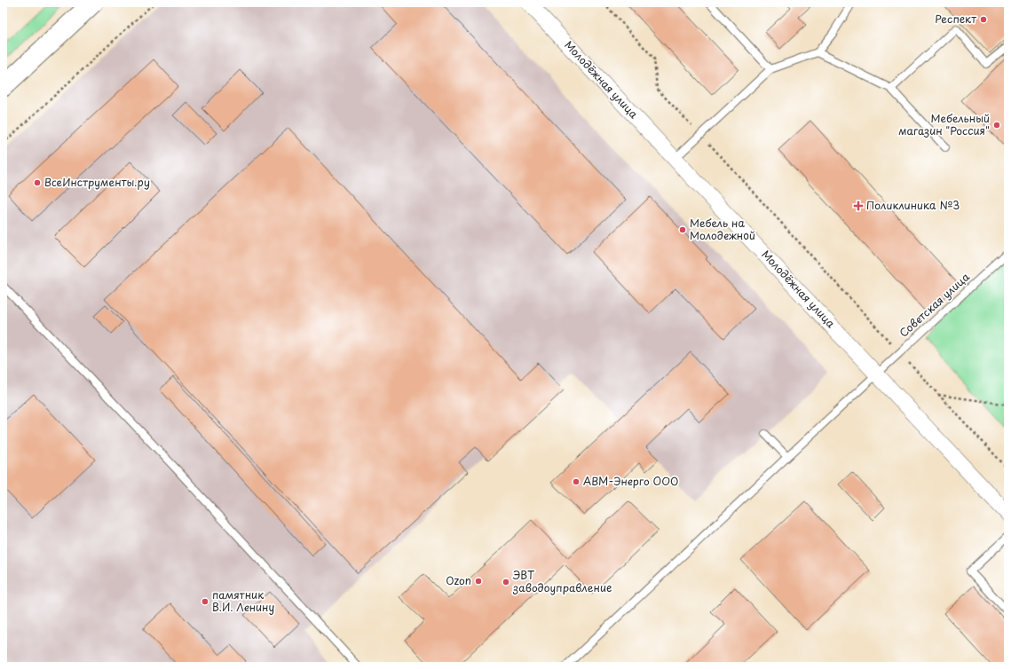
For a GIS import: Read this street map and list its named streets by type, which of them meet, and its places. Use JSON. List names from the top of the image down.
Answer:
{
  "streets": {
    "street": ["Молодёжная улица"],
    "lane": ["Советская улица"]
  },
  "crossings": [
    ["Молодёжная улица", "Советская улица"]
  ],
  "places": {
    "other": [
      "Респект",
      "Мебельный магазин \"Россия\"",
      "ВсеИнструменты.ру",
      "Мебель на Молодежной",
      "АВМ-Энерго ООО",
      "Ozon",
      "ЭВТ заводоуправление",
      "памятник В.И. Ленину"
    ],
    "health": ["Поликлиника №3"]
  }
}
